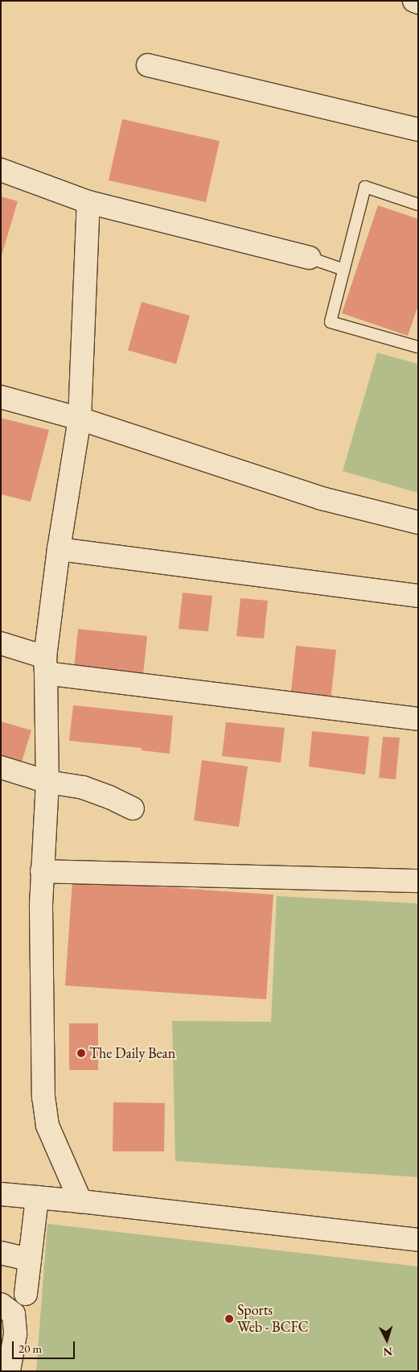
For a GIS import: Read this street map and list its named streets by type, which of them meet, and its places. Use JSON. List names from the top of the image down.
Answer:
{
  "places": ["The Daily Bean", "Sports Web - BCFC"],
  "scale_bar": "20 m",
  "north": "bottom"
}
